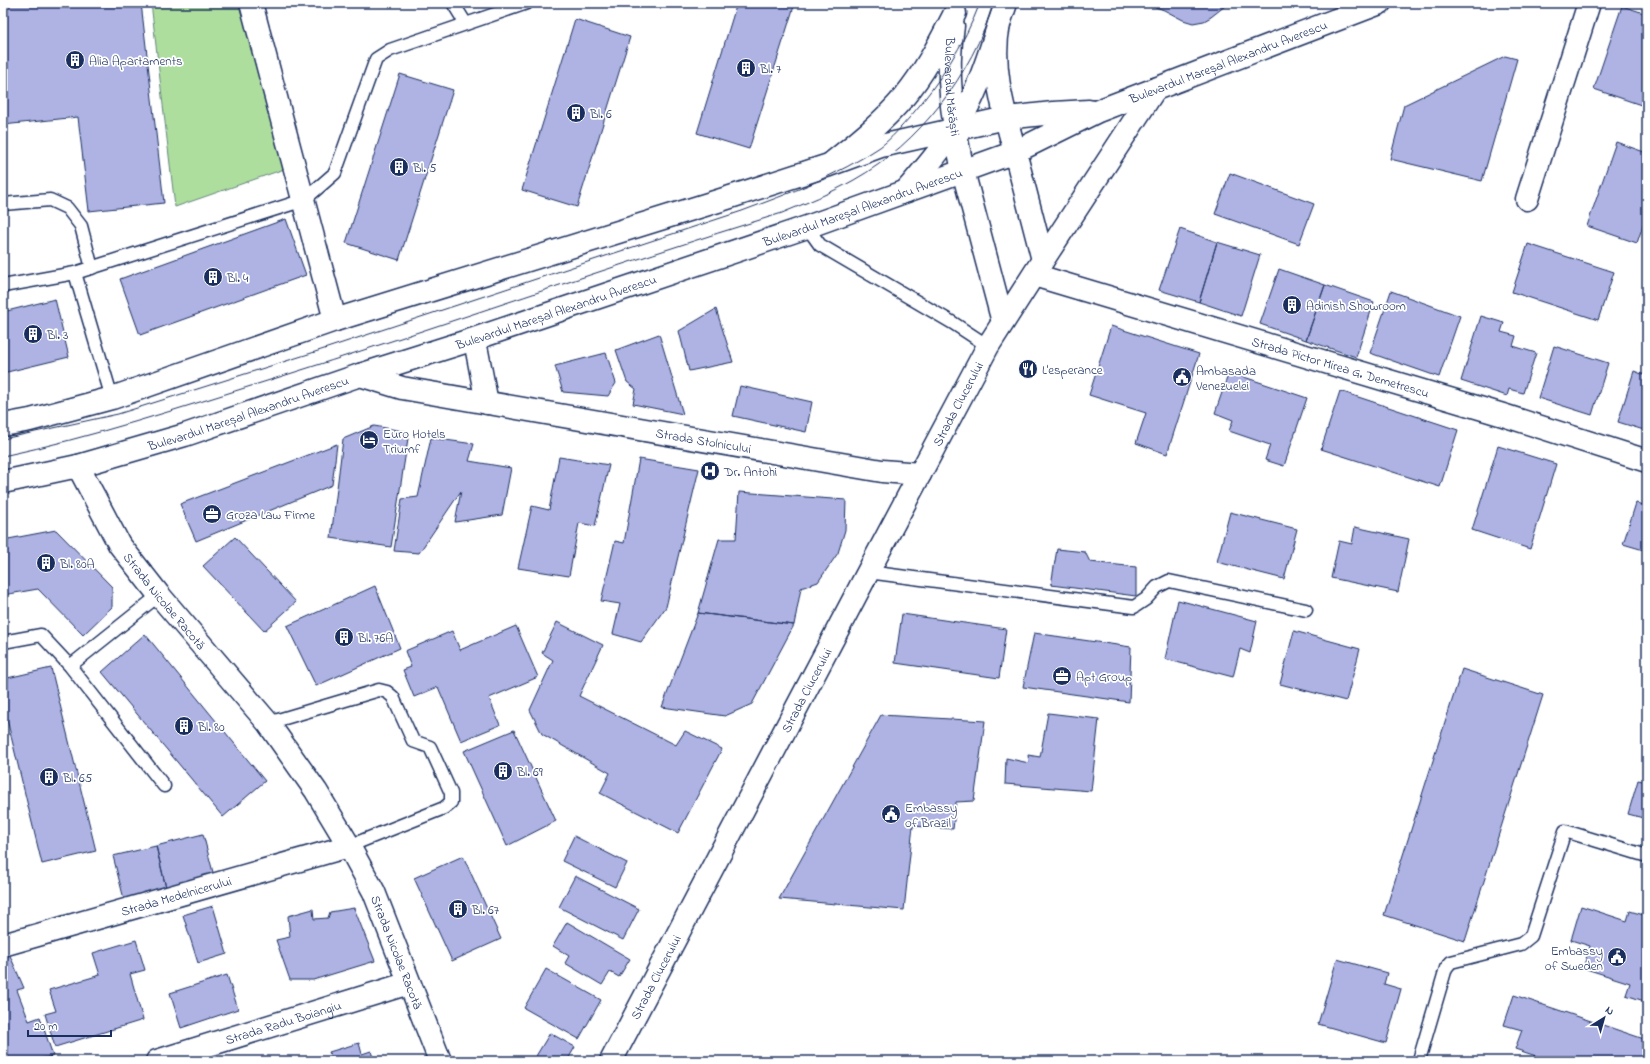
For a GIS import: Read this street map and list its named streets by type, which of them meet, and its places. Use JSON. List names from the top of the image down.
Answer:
{
  "streets": {
    "street": [
      "Bulevardul Mareșal Alexandru Averescu",
      "Bulevardul Mărăști",
      "Strada Pictor Mirea G. Demetrescu",
      "Strada Clucerului",
      "Strada Stolnicului",
      "Strada Nicolae Racotă",
      "Strada Medelnicerului",
      "Strada Radu Boiangiu"
    ]
  },
  "crossings": [
    ["Bulevardul Mareșal Alexandru Averescu", "Bulevardul Mărăști"],
    ["Bulevardul Mareșal Alexandru Averescu", "Strada Clucerului"],
    ["Bulevardul Mareșal Alexandru Averescu", "Strada Stolnicului"],
    ["Bulevardul Mareșal Alexandru Averescu", "Strada Nicolae Racotă"],
    ["Strada Pictor Mirea G. Demetrescu", "Strada Clucerului"],
    ["Strada Clucerului", "Strada Stolnicului"],
    ["Strada Nicolae Racotă", "Strada Medelnicerului"],
    ["Strada Nicolae Racotă", "Strada Radu Boiangiu"]
  ],
  "places": {
    "building": [
      "Alia Apartaments",
      "Bl. 7",
      "Bl. 6",
      "Bl. 5",
      "Bl. 4",
      "Adinish Showroom",
      "Bl. 3",
      "Bl. 80A",
      "Bl. 76A",
      "Bl. 80",
      "Bl. 69",
      "Bl. 65",
      "Bl. 67"
    ],
    "restaurant": ["L'esperance"],
    "public building": ["Ambasada Venezuelei", "Embassy of Brazil", "Embassy of Sweden"],
    "hotel": ["Euro Hotels Triumf"],
    "hospital": ["Dr. Antohi"],
    "office": ["Groza Law Firme", "Apt Group"]
  },
  "scale_bar": "20 m",
  "north": "top right"
}
